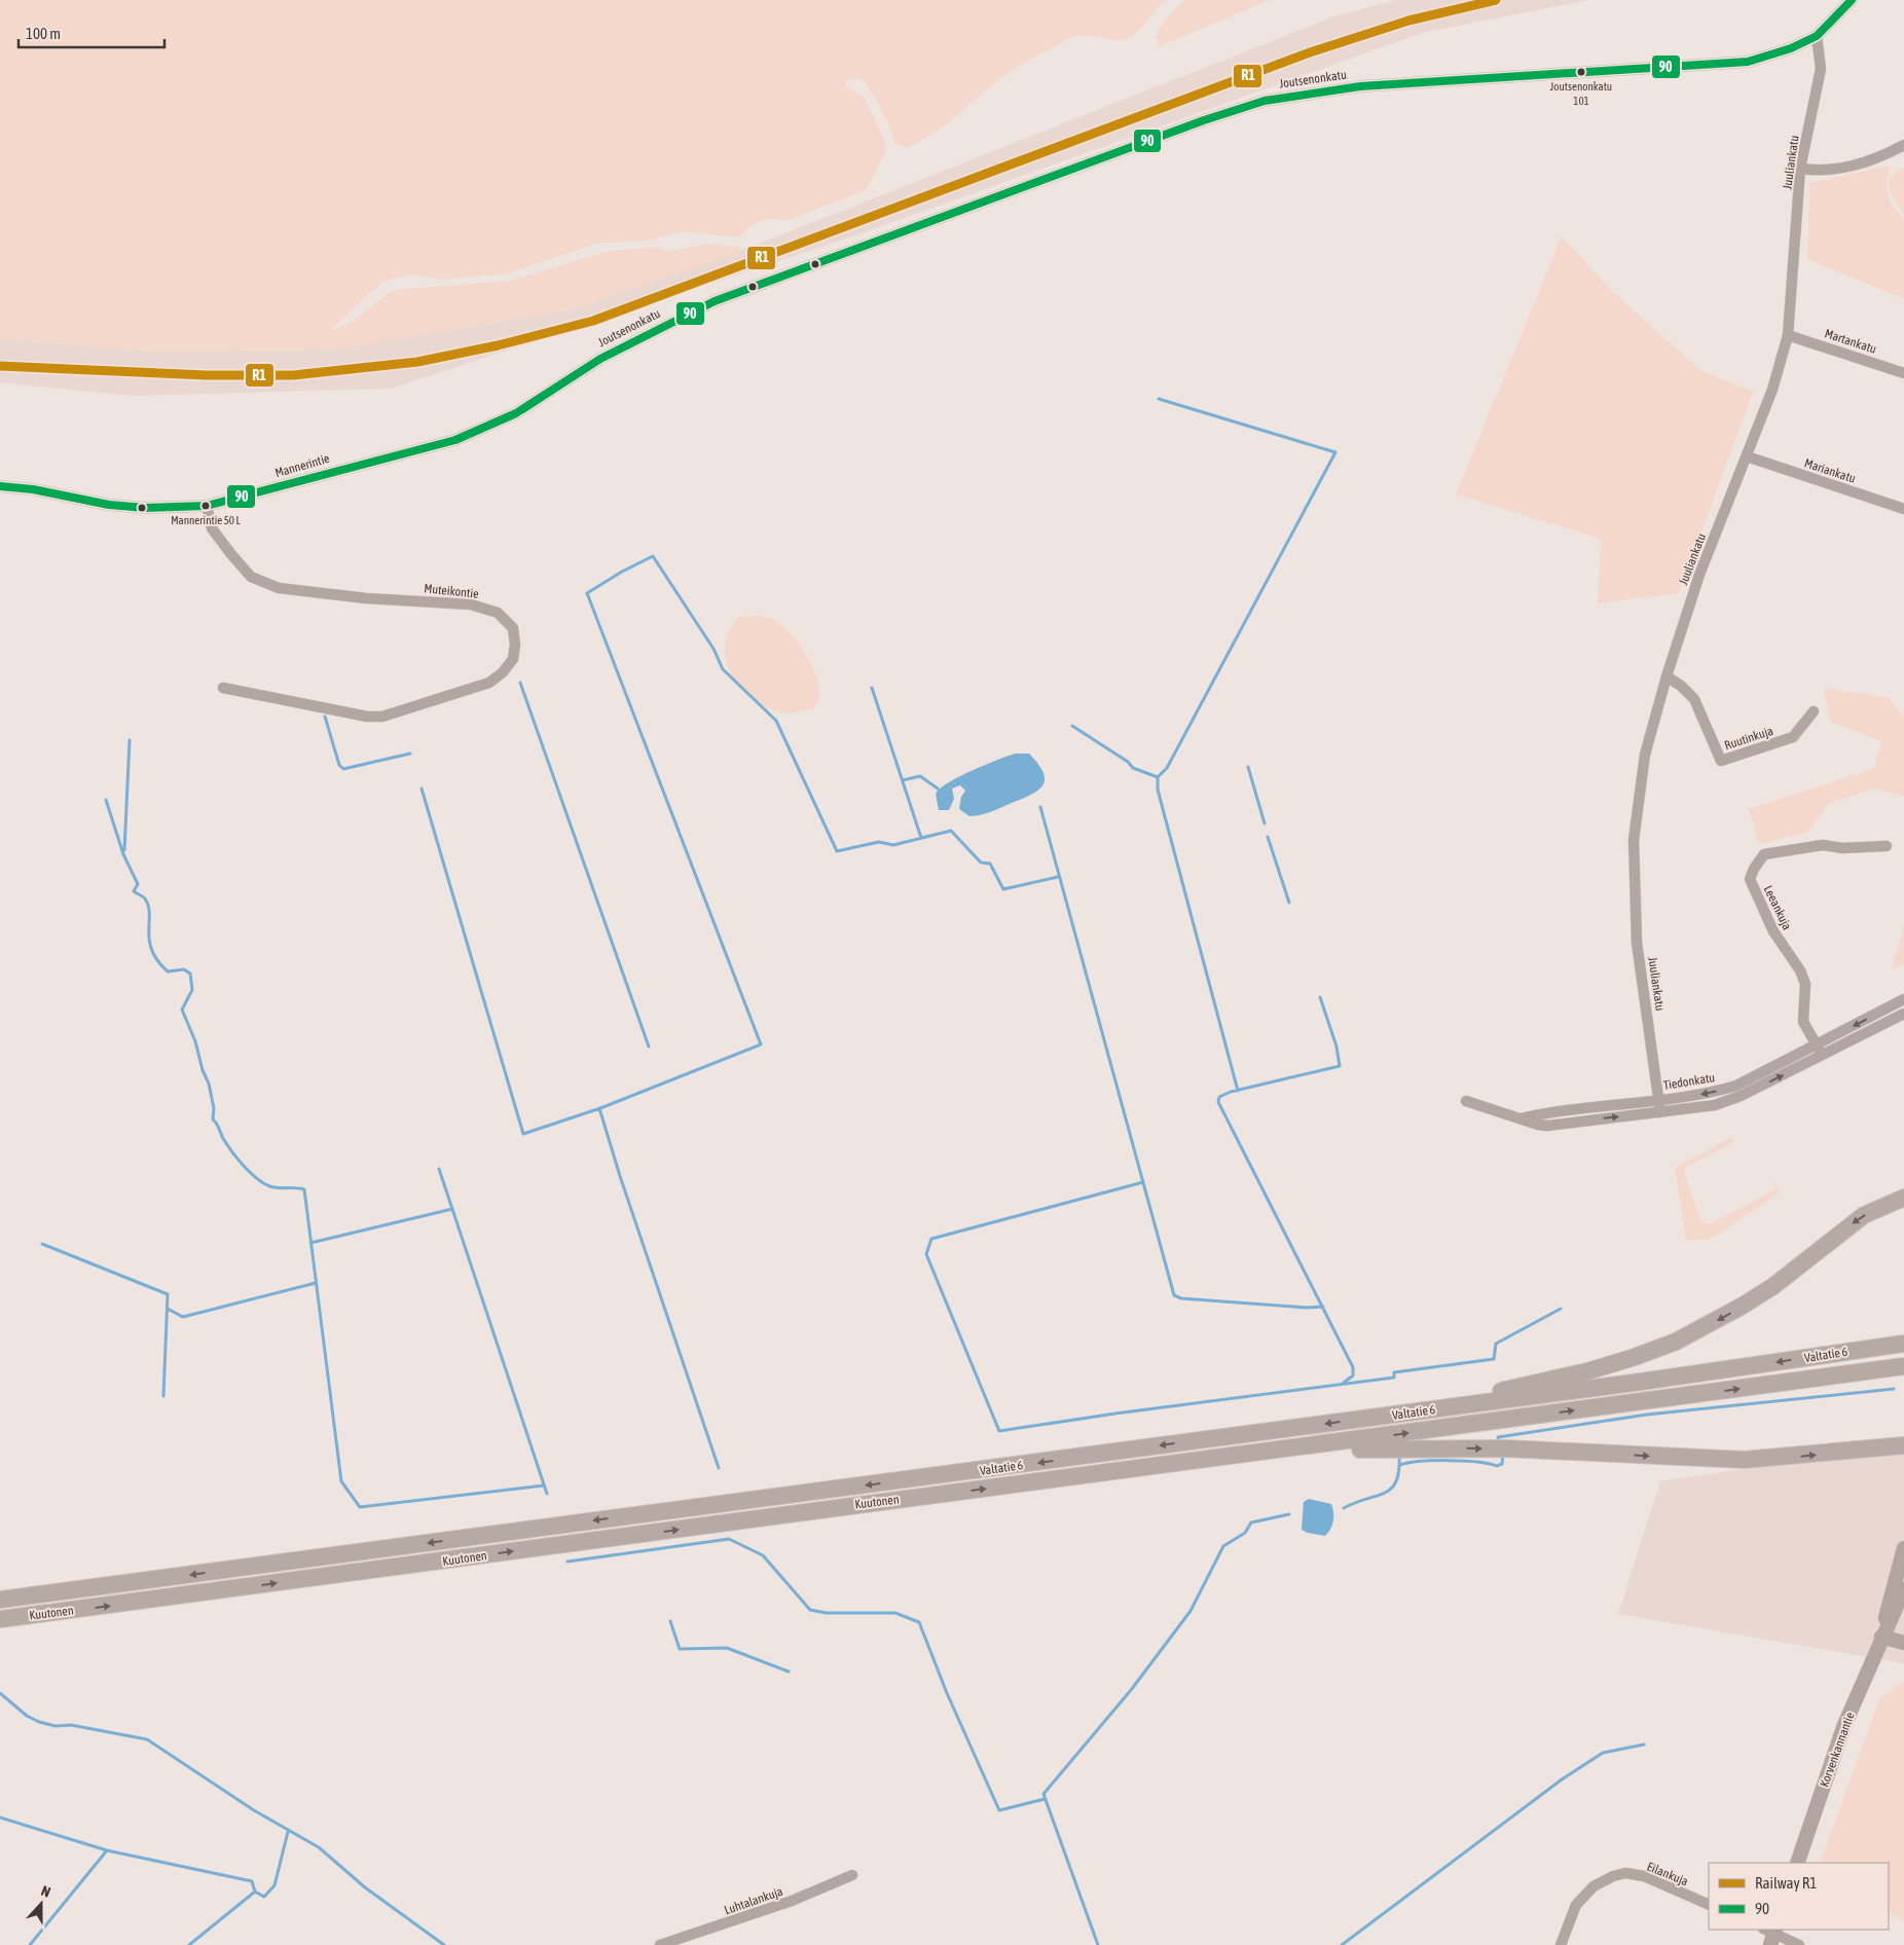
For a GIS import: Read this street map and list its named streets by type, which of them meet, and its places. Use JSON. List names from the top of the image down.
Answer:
{
  "streets": {
    "highway": ["Valtatie 6", "Kuutonen"],
    "main road": ["Korvenkannantie"],
    "street": [
      "Joutsenonkatu",
      "Juuliankatu",
      "Martankatu",
      "Mannerintie",
      "Mariankatu",
      "Muteikontie",
      "Ruutinkuja",
      "Leeankuja",
      "Tiedonkatu",
      "Eilankuja",
      "Luhtalankuja"
    ]
  },
  "crossings": [
    ["Joutsenonkatu", "Juuliankatu"],
    ["Joutsenonkatu", "Mannerintie"],
    ["Juuliankatu", "Martankatu"],
    ["Juuliankatu", "Mariankatu"],
    ["Juuliankatu", "Ruutinkuja"],
    ["Juuliankatu", "Tiedonkatu"],
    ["Mannerintie", "Muteikontie"],
    ["Leeankuja", "Tiedonkatu"],
    ["Valtatie 6", "Kuutonen"]
  ],
  "places": ["Joutsenonkatu 101", "Mannerintie 50 L"],
  "lines": ["rail line R1", "transit line 90"],
  "legend": ["Railway R1", "90"],
  "scale_bar": "100 m",
  "north": "top"
}
